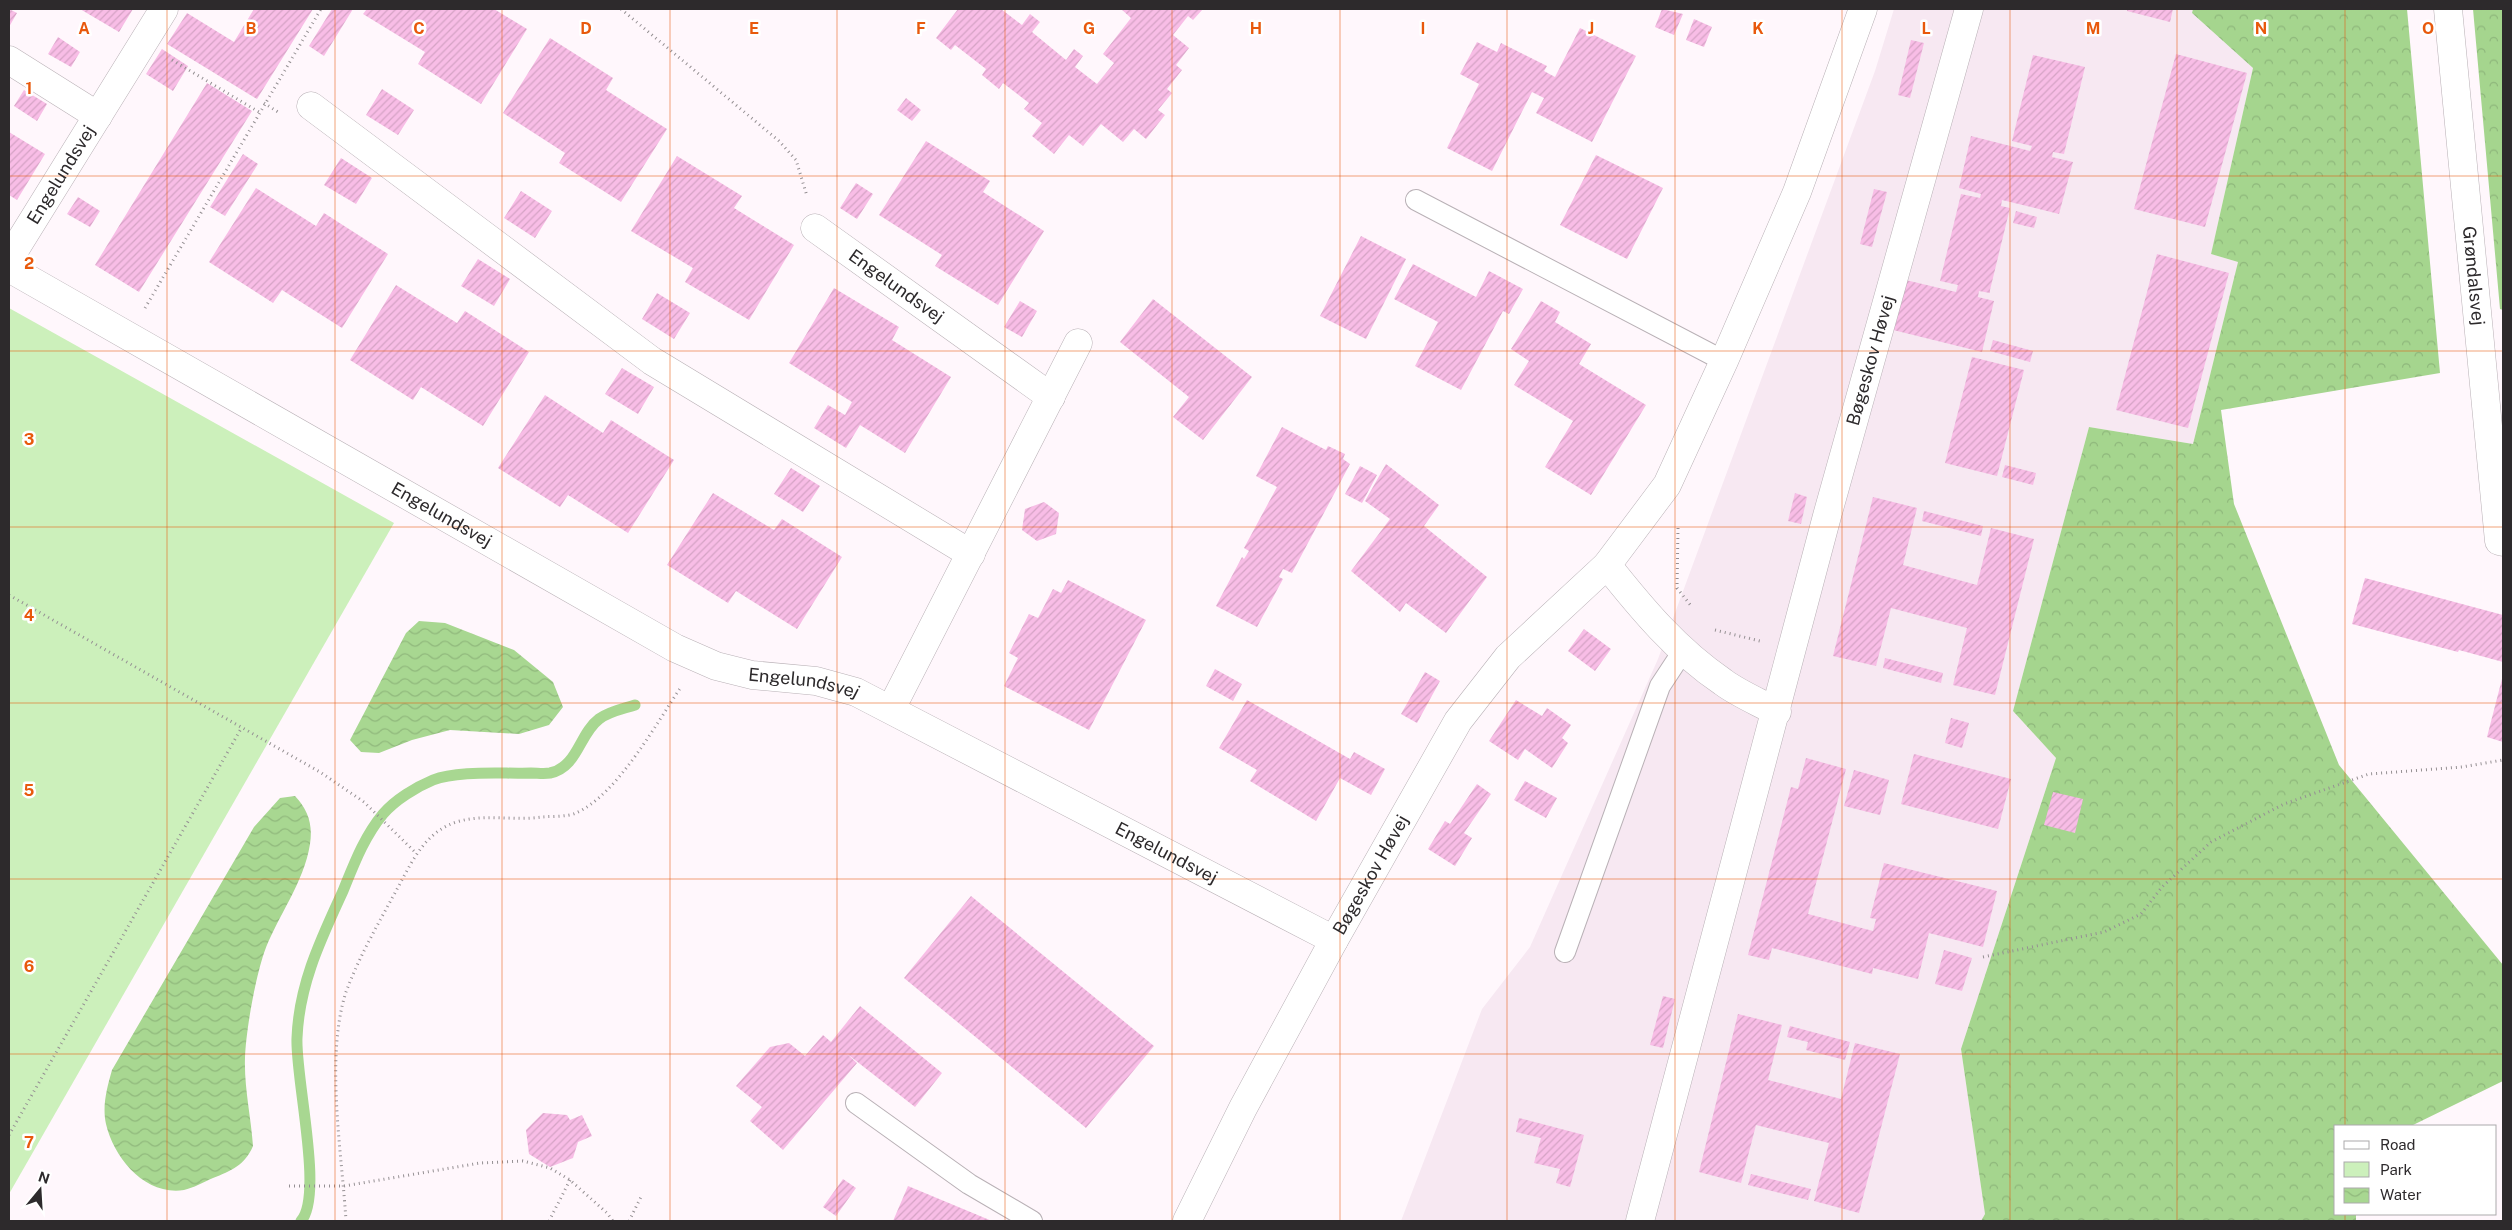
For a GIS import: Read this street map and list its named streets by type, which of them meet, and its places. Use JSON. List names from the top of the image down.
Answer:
{
  "streets": {
    "street": ["Engelundsvej", "Grøndalsvej", "Bøgeskov Høvej"]
  },
  "crossings": [
    ["Engelundsvej", "Bøgeskov Høvej"]
  ],
  "legend": ["Road", "Park", "Water"],
  "north": "top",
  "grid": {
    "columns": [
      "A",
      "B",
      "C",
      "D",
      "E",
      "F",
      "G",
      "H",
      "I",
      "J",
      "K",
      "L",
      "M",
      "N",
      "O"
    ],
    "rows": [
      "1",
      "2",
      "3",
      "4",
      "5",
      "6",
      "7"
    ]
  }
}
